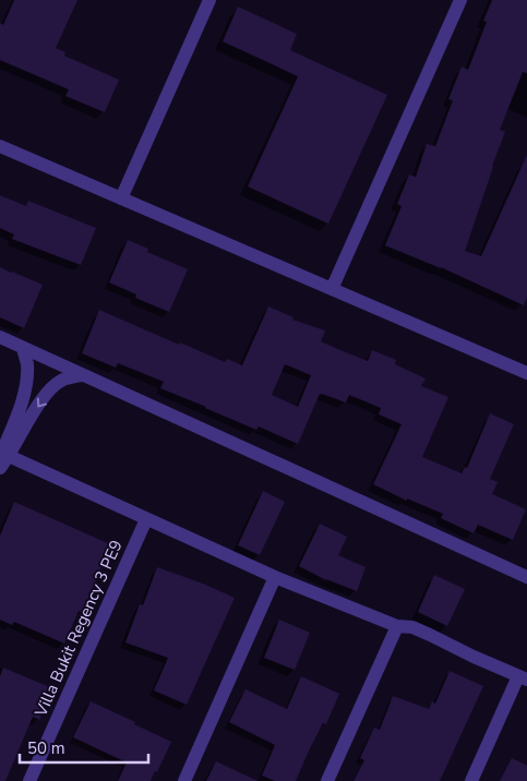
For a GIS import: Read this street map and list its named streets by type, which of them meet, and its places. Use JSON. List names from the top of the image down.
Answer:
{
  "streets": {
    "street": ["Villa Bukit Regency 3 PE9"]
  },
  "scale_bar": "50 m"
}
